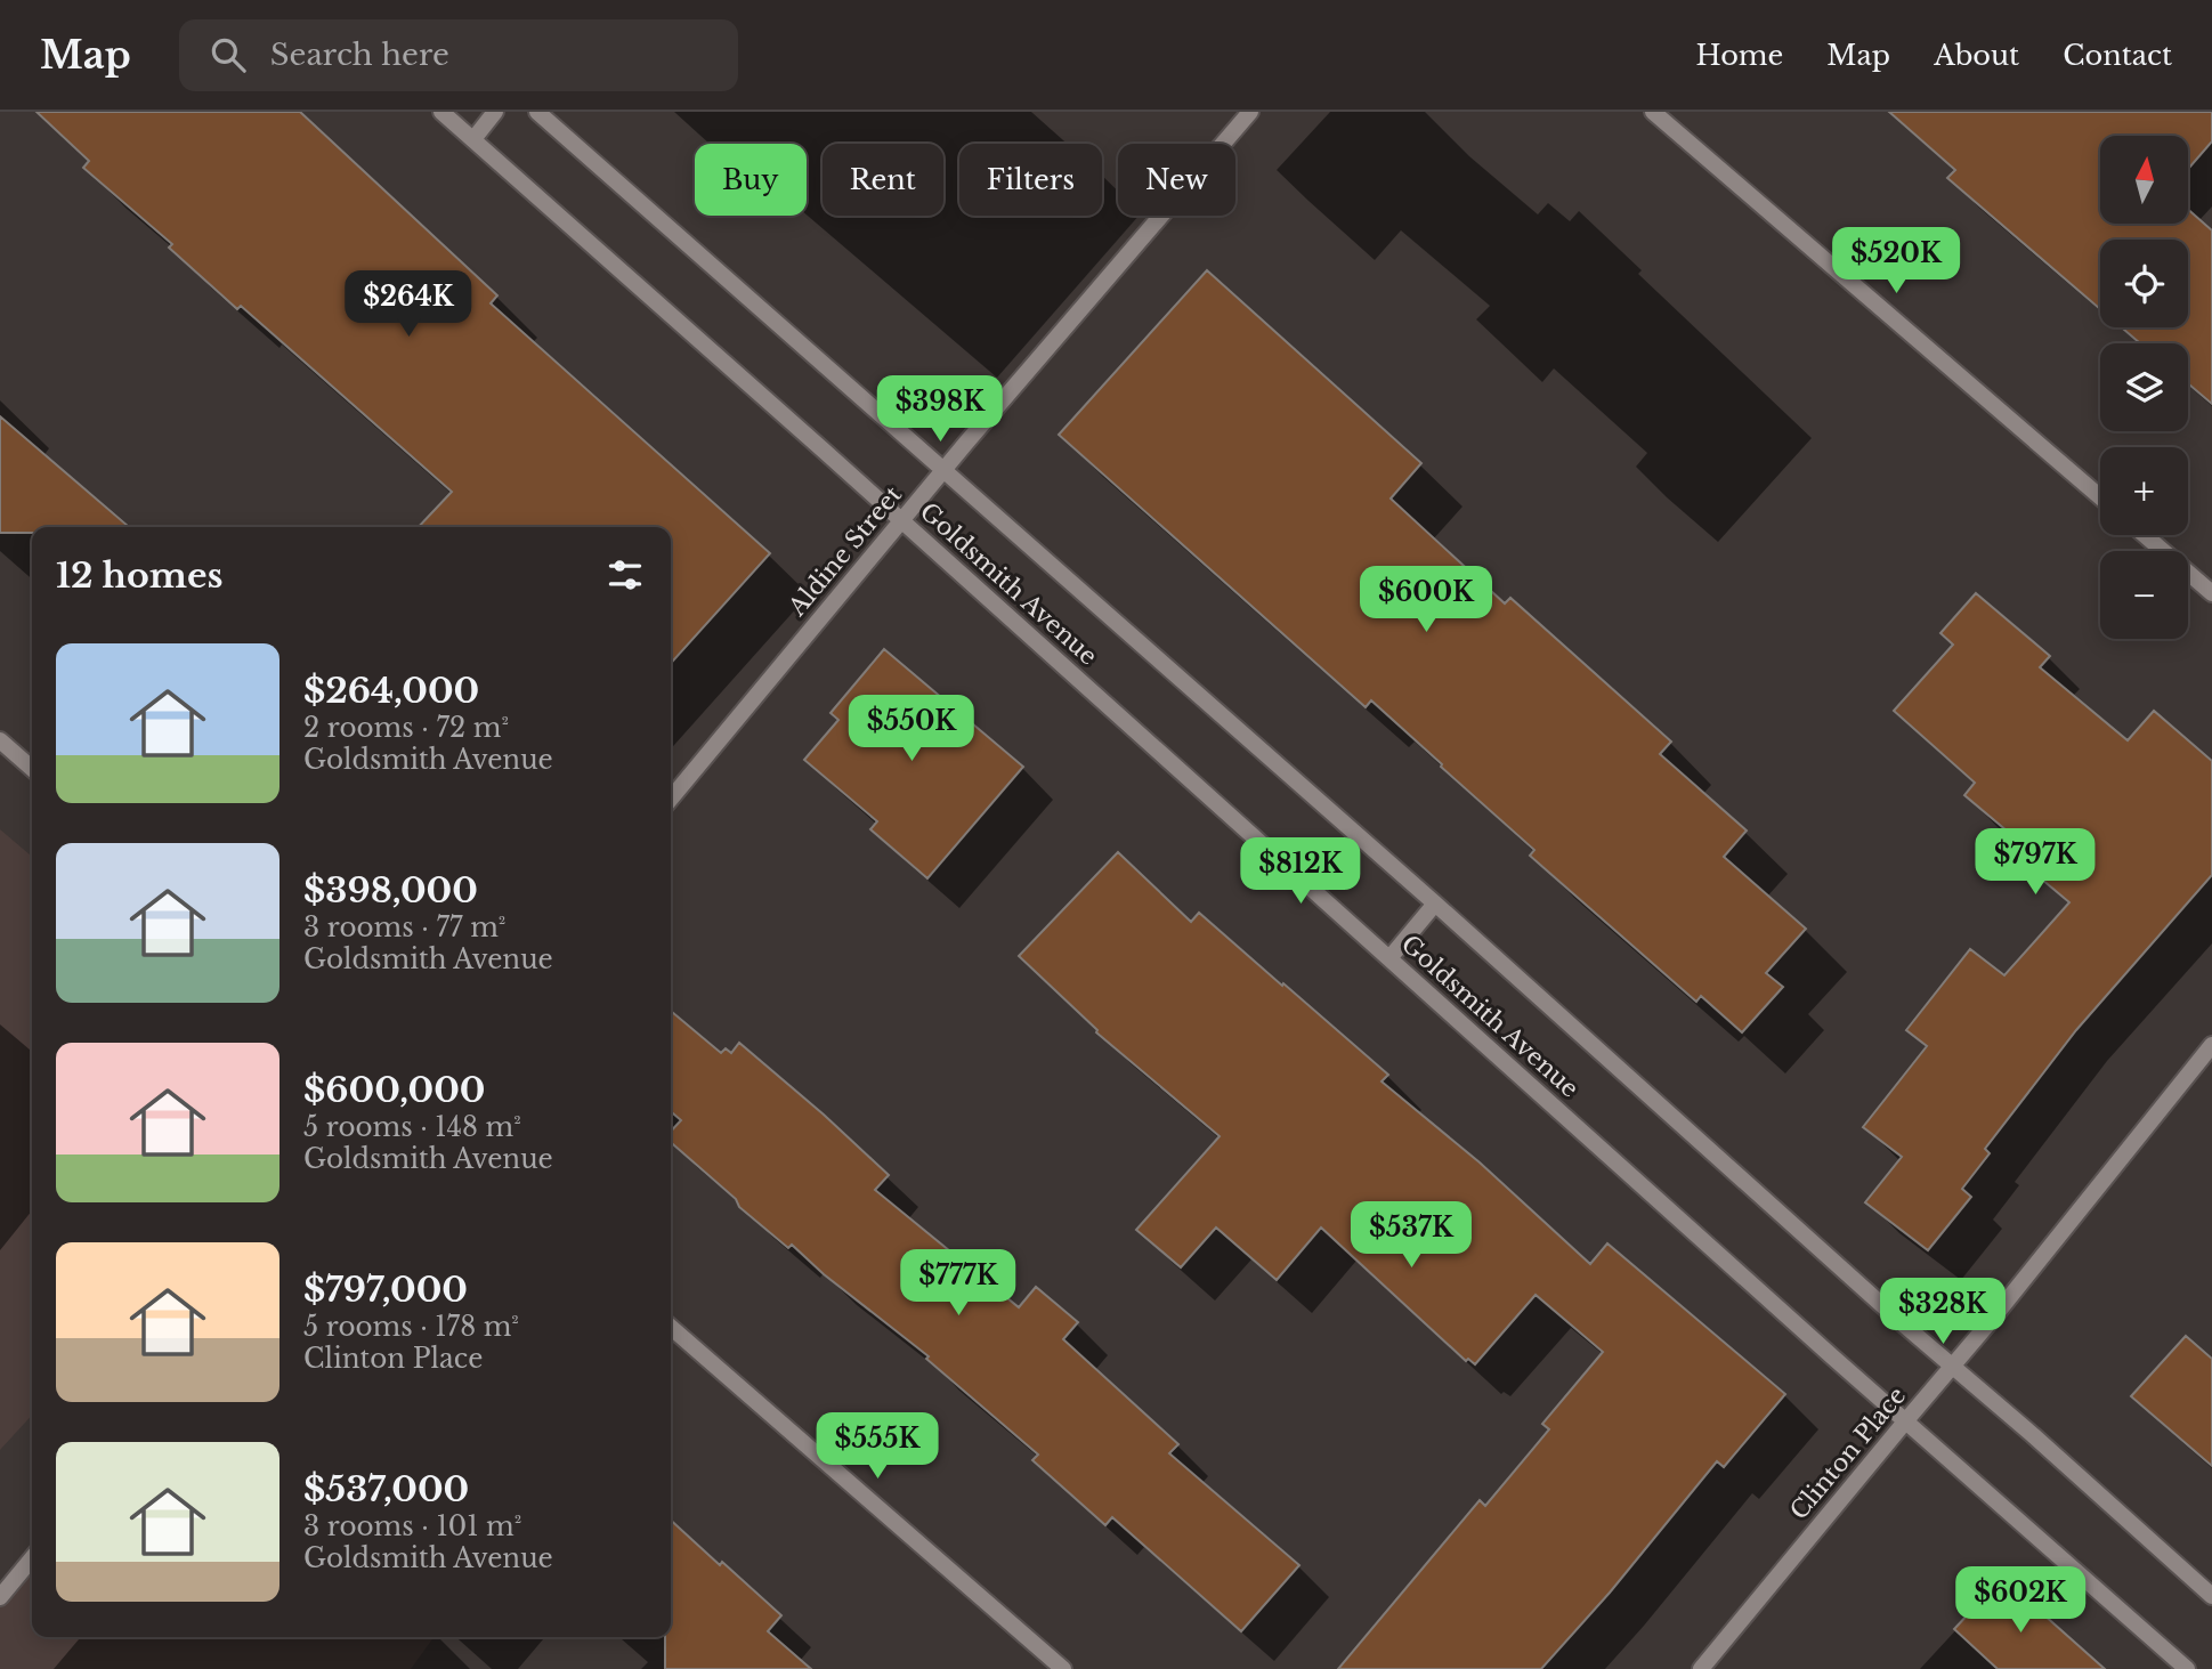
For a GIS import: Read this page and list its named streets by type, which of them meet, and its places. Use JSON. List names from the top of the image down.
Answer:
{
  "streets": {
    "street": ["Aldine Street", "Goldsmith Avenue", "Clinton Place"]
  },
  "crossings": [
    ["Aldine Street", "Goldsmith Avenue"],
    ["Goldsmith Avenue", "Clinton Place"]
  ],
  "north": "top",
  "page": {
    "header": "Map",
    "search": "Search here",
    "nav": [
      "Home",
      "Map",
      "About",
      "Contact"
    ],
    "map_buttons": ["+", "−"],
    "chip": [
      "Buy",
      "Rent",
      "Filters",
      "New"
    ],
    "price": [
      "$520K",
      "$264K",
      "$398K",
      "$600K",
      "$550K",
      "$797K",
      "$812K",
      "$537K",
      "$777K",
      "$328K",
      "$555K",
      "$602K"
    ],
    "heading": "12 homes",
    "list": [
      {
        "name": "$264,000",
        "note": "2 rooms · 72 m² · Goldsmith Avenue"
      },
      {
        "name": "$398,000",
        "note": "3 rooms · 77 m² · Goldsmith Avenue"
      },
      {
        "name": "$600,000",
        "note": "5 rooms · 148 m² · Goldsmith Avenue"
      },
      {
        "name": "$797,000",
        "note": "5 rooms · 178 m² · Clinton Place"
      },
      {
        "name": "$537,000",
        "note": "3 rooms · 101 m² · Goldsmith Avenue"
      }
    ]
  }
}
